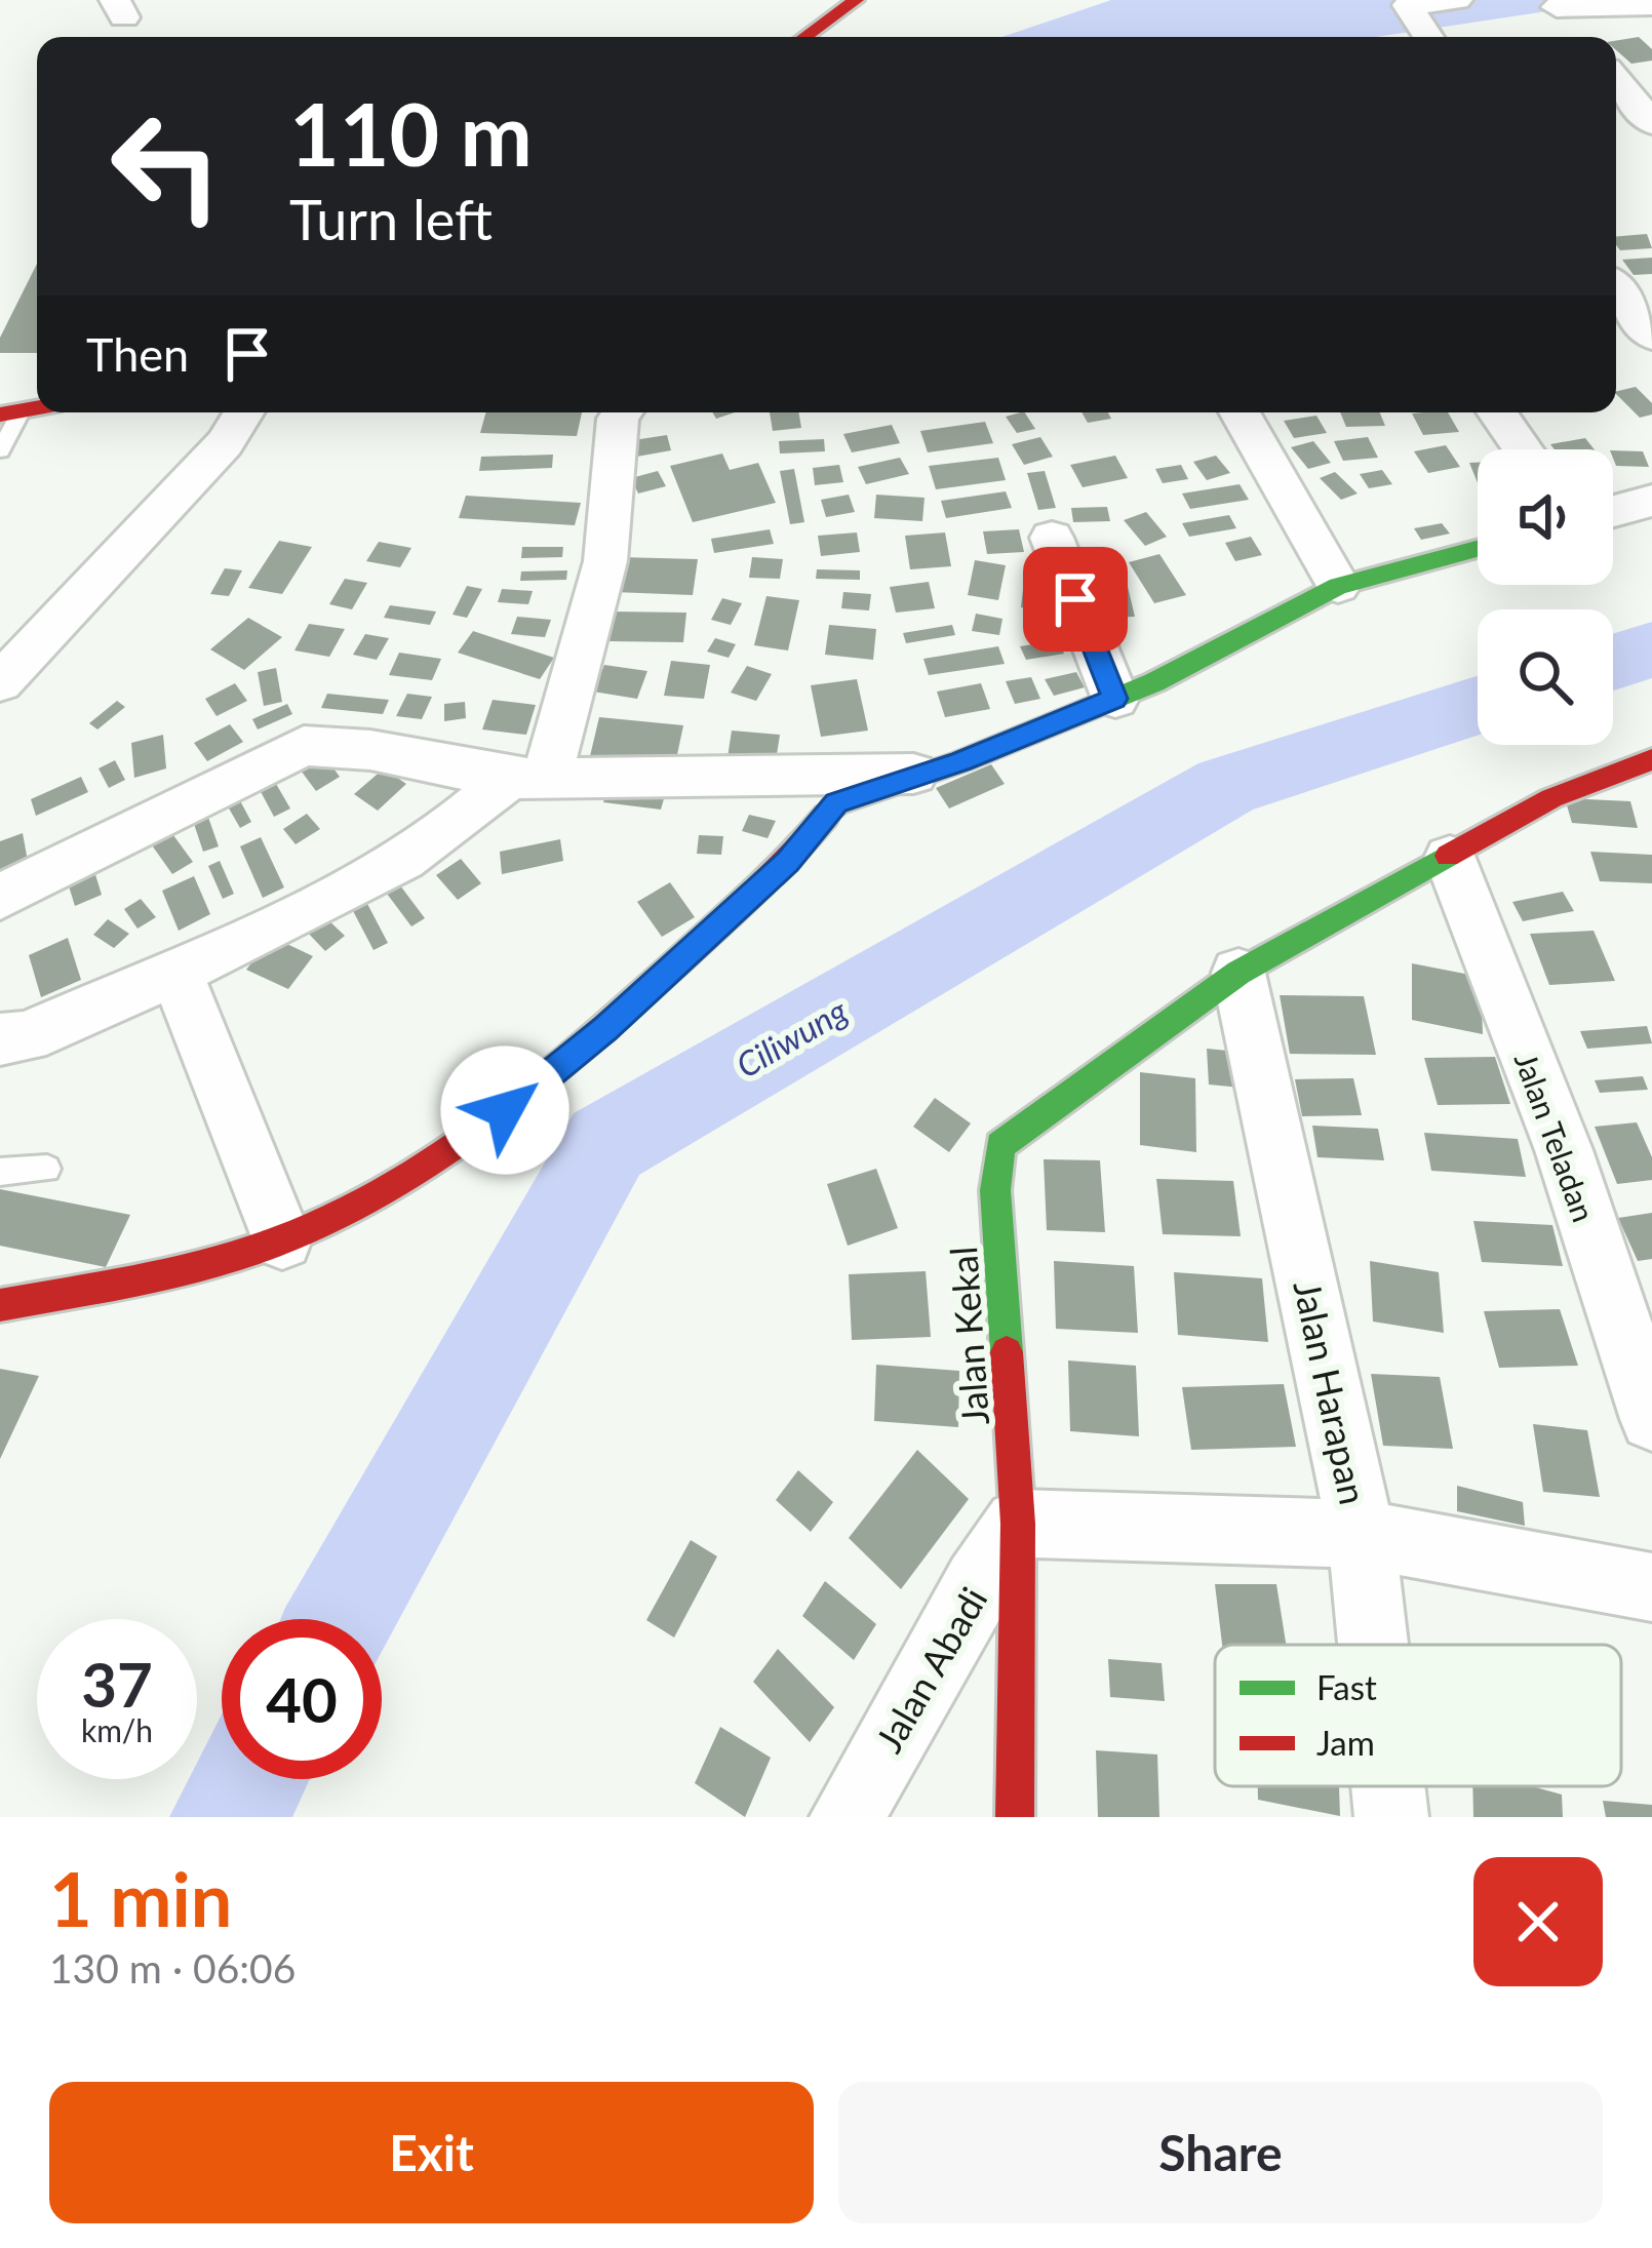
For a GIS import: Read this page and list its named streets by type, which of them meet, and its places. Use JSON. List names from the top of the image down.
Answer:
{
  "streets": {
    "street": [
      "Jalan Teladan",
      "Jalan Kekal",
      "Jalan Harapan",
      "Jalan Abadi"
    ]
  },
  "crossings": [
    ["Jalan Kekal", "Jalan Harapan"],
    ["Jalan Kekal", "Jalan Abadi"]
  ],
  "water": ["Ciliwung"],
  "legend": ["Fast", "Jam"],
  "page": {
    "turn": ["110 m", "Turn left"],
    "then": "Then",
    "speed": "37 km/h",
    "limit": "40",
    "heading": ["1 min", "130 m · 06:06"],
    "buttons": ["Exit", "Share"]
  }
}
